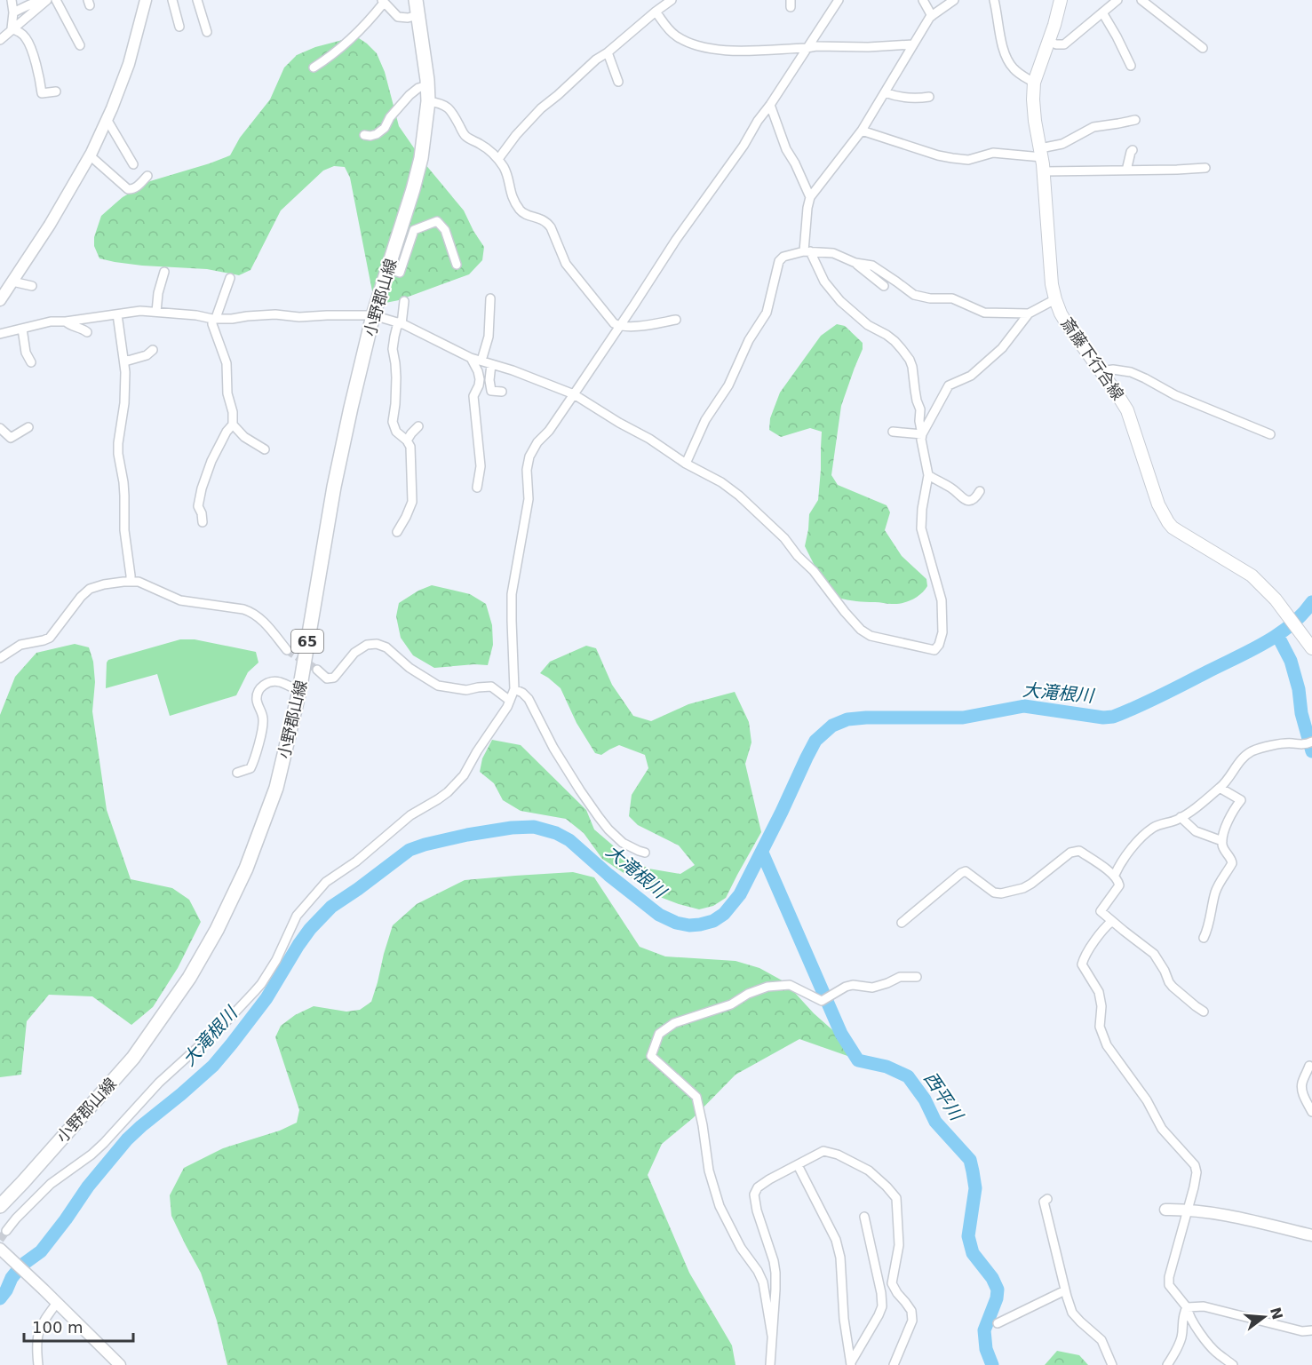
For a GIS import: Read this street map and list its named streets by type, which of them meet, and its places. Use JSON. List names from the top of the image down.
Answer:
{
  "streets": {
    "main road": ["小野郡山線", "斎藤下行合線", "65"]
  },
  "water": ["大滝根川", "西平川"],
  "scale_bar": "100 m",
  "north": "right"
}
